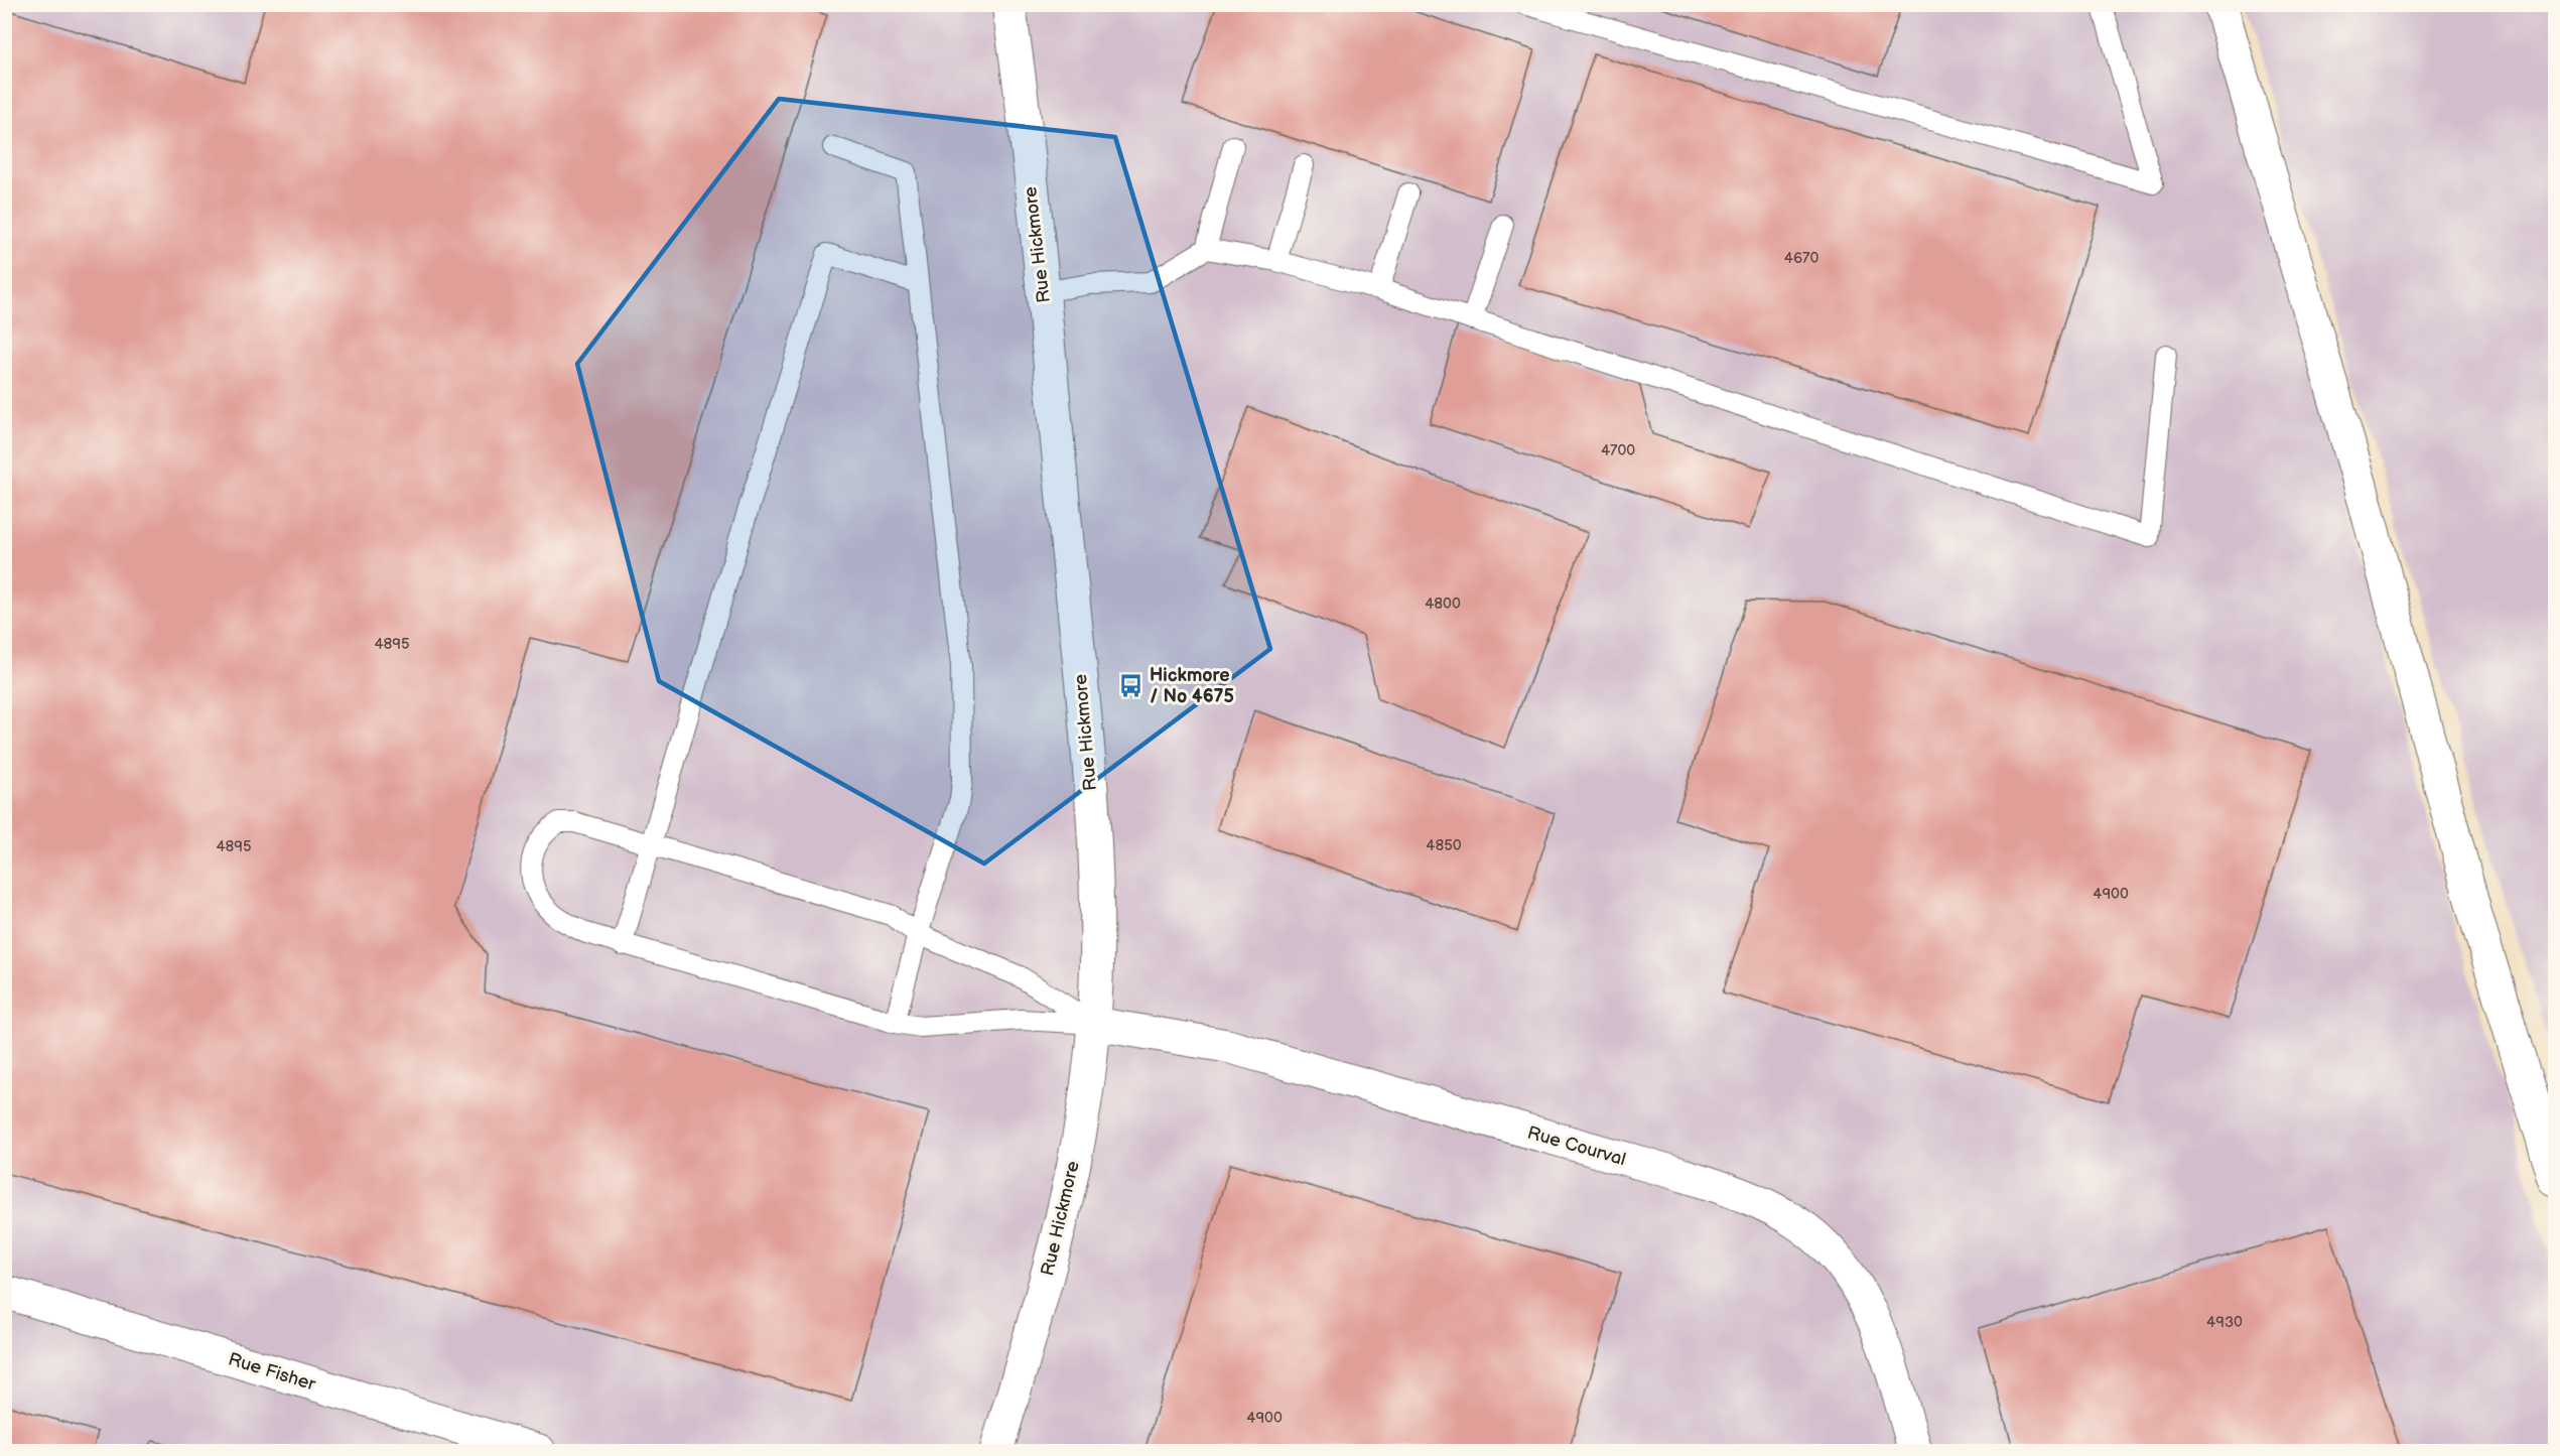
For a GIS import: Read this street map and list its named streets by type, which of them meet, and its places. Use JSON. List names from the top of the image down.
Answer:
{
  "streets": {
    "street": ["Rue Hickmore", "Rue Courval", "Rue Fisher"]
  },
  "crossings": [
    ["Rue Hickmore", "Rue Courval"]
  ],
  "places": {
    "bus stop": ["Hickmore / No 4675"]
  },
  "house_numbers": [
    "4670",
    "4700",
    "4800",
    "4895",
    "4850",
    "4895",
    "4900",
    "4930",
    "4900"
  ]
}
